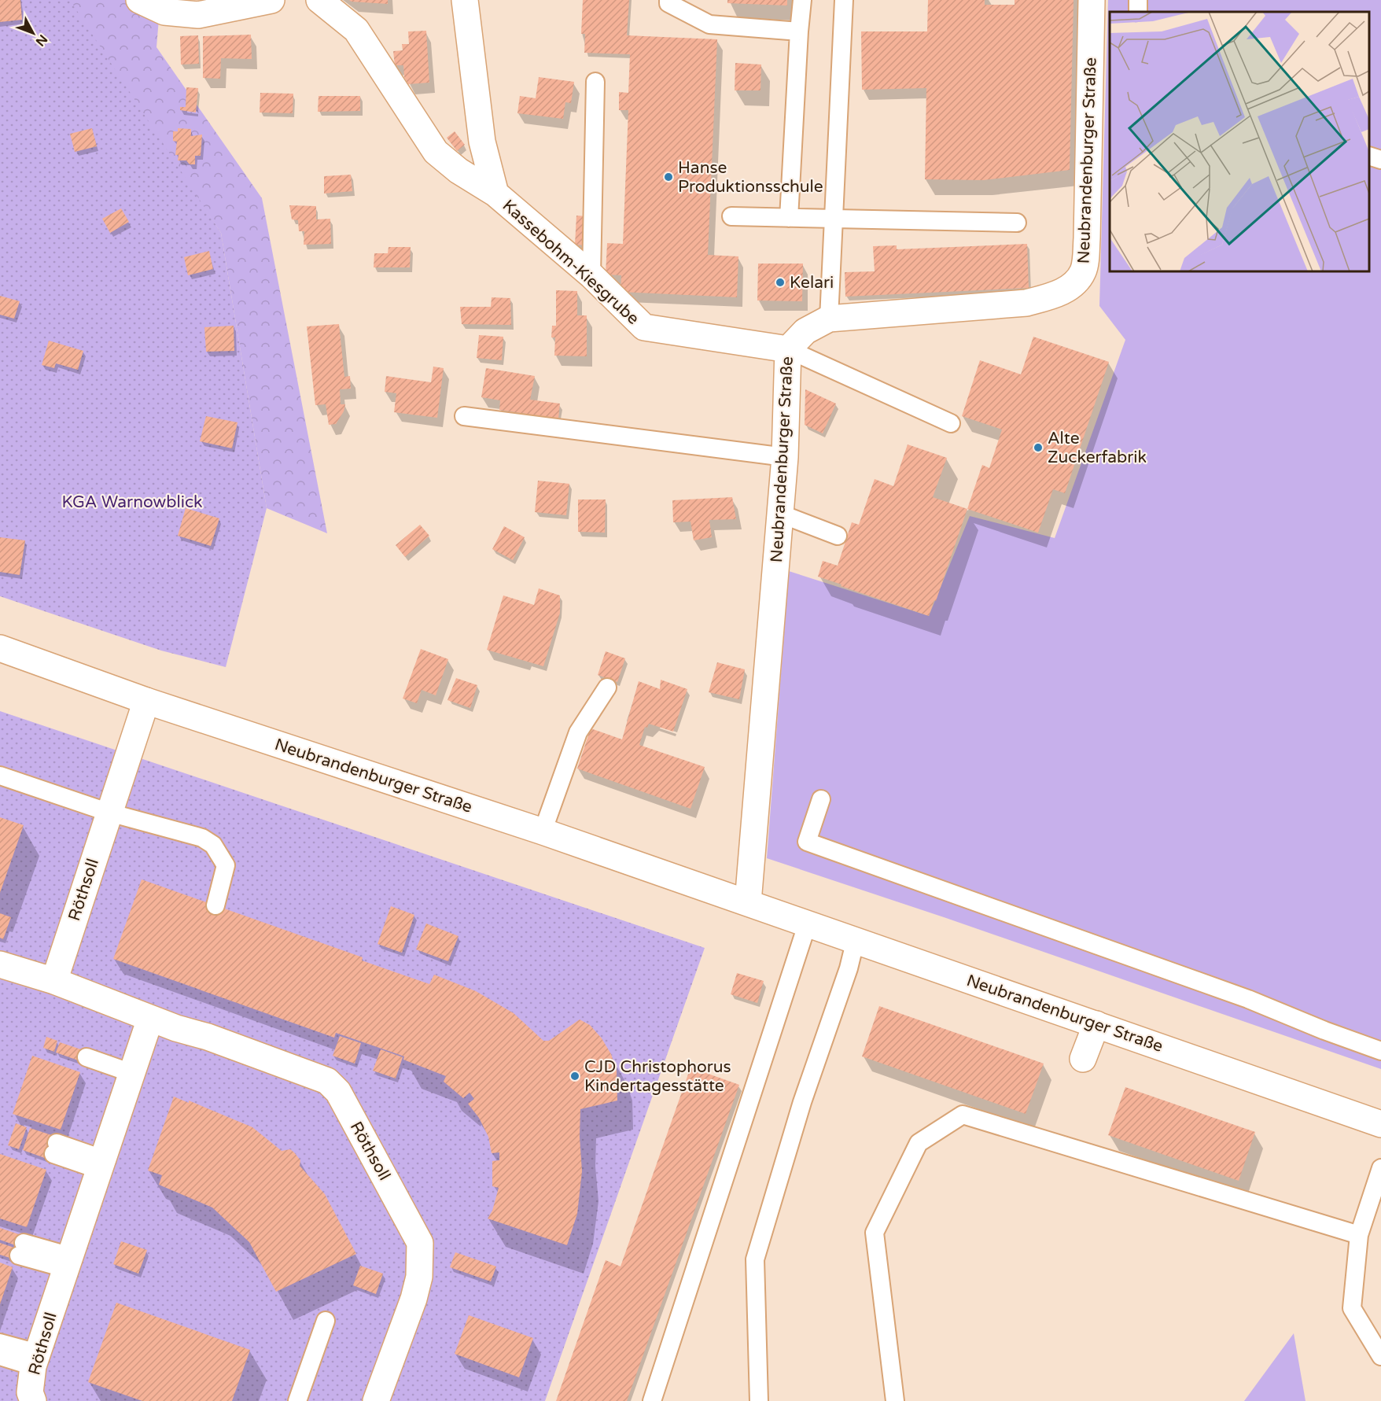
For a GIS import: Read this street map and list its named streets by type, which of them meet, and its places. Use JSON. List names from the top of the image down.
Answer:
{
  "streets": {
    "street": ["Neubrandenburger Straße", "Kassebohm-Kiesgrube", "Röthsoll"]
  },
  "crossings": [
    ["Neubrandenburger Straße", "Kassebohm-Kiesgrube"],
    ["Neubrandenburger Straße", "Röthsoll"]
  ],
  "parks": ["KGA Warnowblick"],
  "places": [
    "Hanse Produktionsschule",
    "Kelari",
    "Alte Zuckerfabrik",
    "CJD Christophorus Kindertagesstätte"
  ],
  "north": "bottom right"
}
